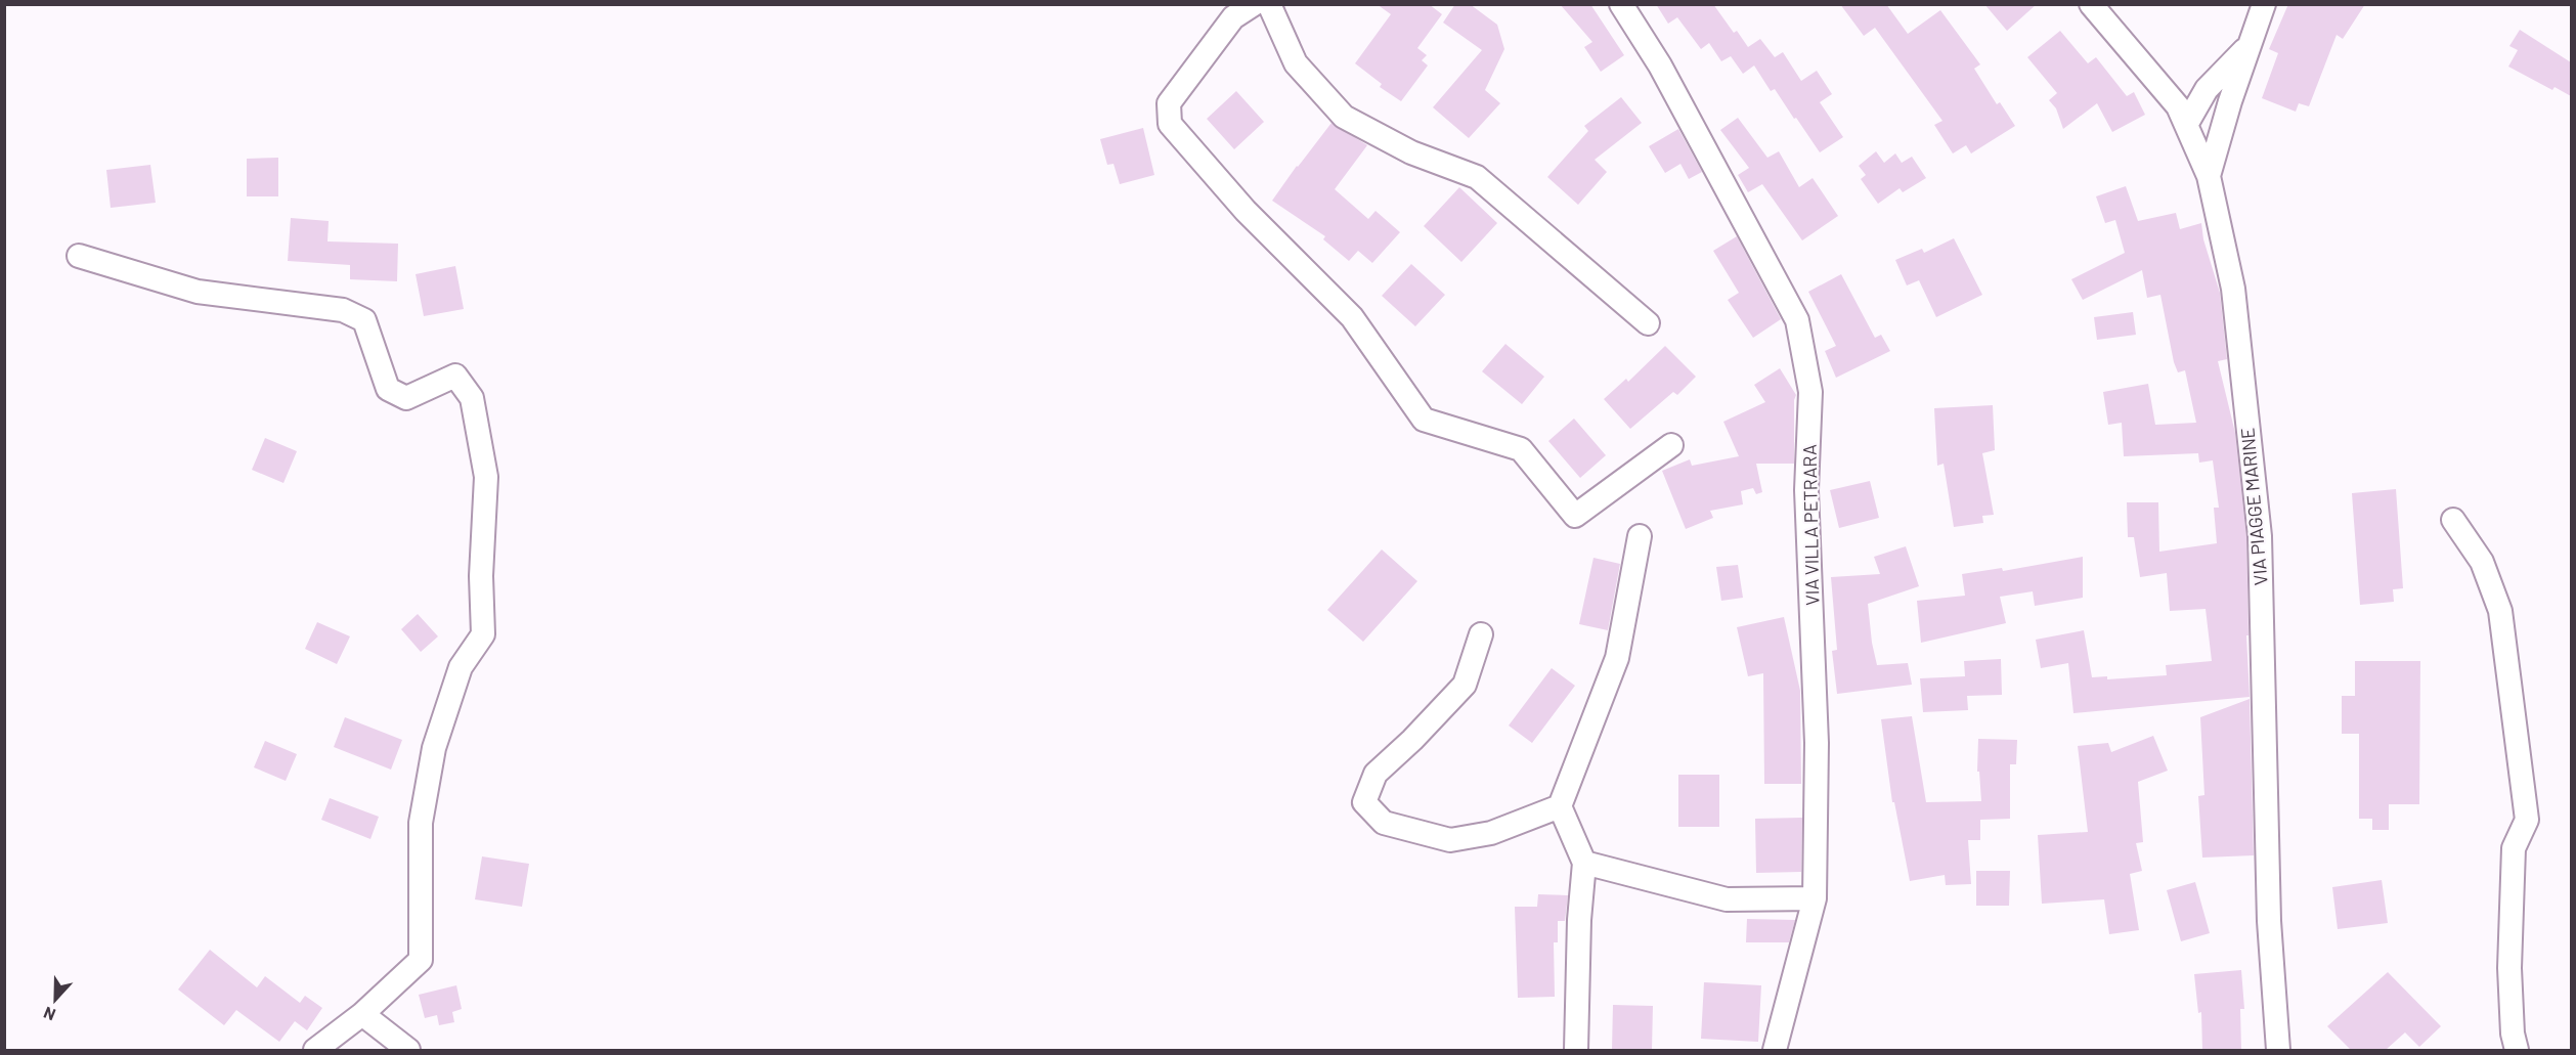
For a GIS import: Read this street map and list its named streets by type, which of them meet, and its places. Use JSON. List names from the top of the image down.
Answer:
{
  "streets": {
    "street": ["VIA PIAGGE MARINE", "VIA VILLA PETRARA"]
  },
  "north": "bottom"
}
